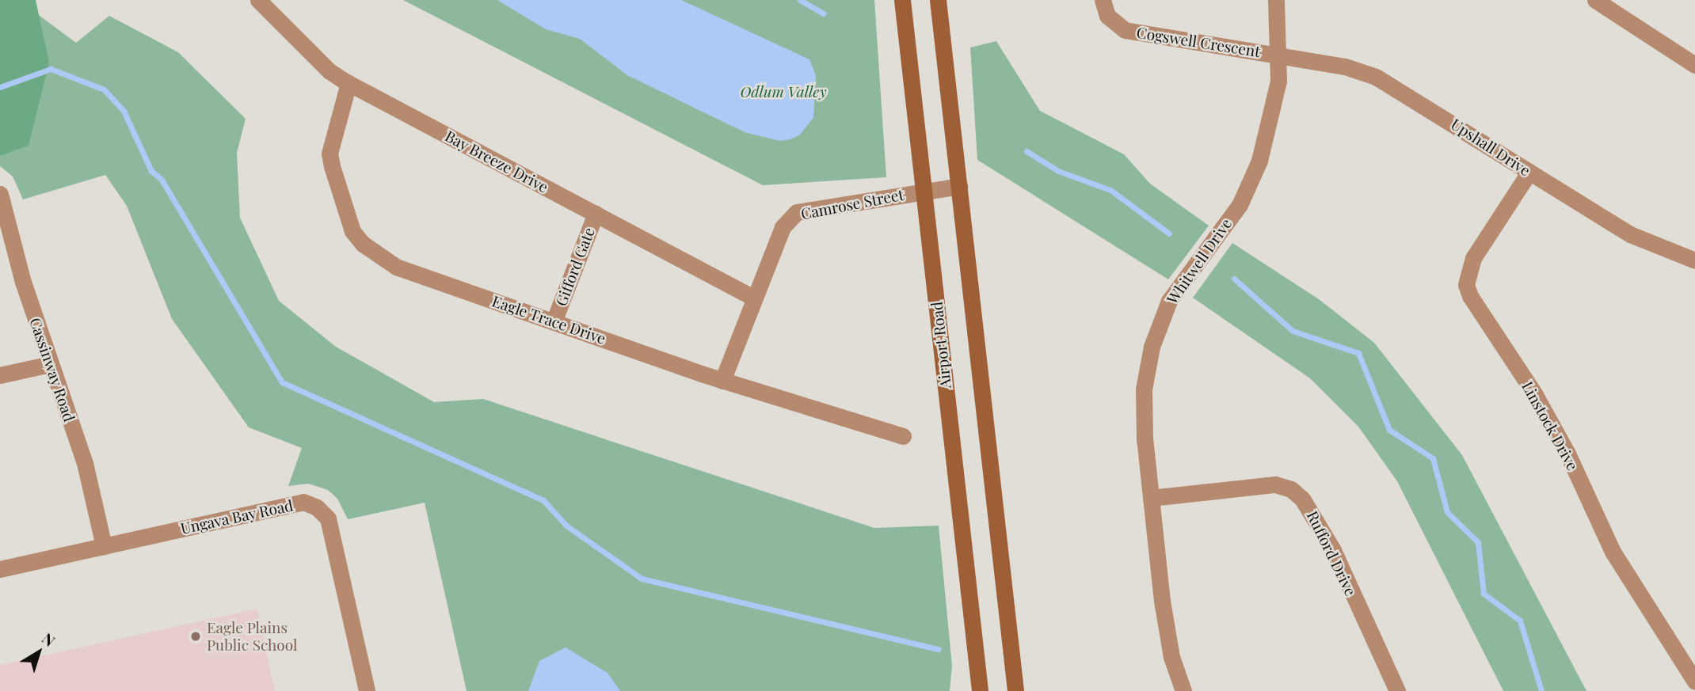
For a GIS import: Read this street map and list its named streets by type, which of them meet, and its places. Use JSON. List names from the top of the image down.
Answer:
{
  "streets": {
    "main road": ["Airport Road"],
    "street": [
      "Cogswell Crescent",
      "Upshall Drive",
      "Bay Breeze Drive",
      "Camrose Street",
      "Whitwell Drive",
      "Gifford Gate",
      "Eagle Trace Drive",
      "Cassinway Road",
      "Linstock Drive",
      "Ungava Bay Road",
      "Rufford Drive"
    ]
  },
  "crossings": [
    ["Cogswell Crescent", "Upshall Drive"],
    ["Cogswell Crescent", "Whitwell Drive"],
    ["Upshall Drive", "Whitwell Drive"],
    ["Upshall Drive", "Linstock Drive"],
    ["Bay Breeze Drive", "Camrose Street"],
    ["Bay Breeze Drive", "Gifford Gate"],
    ["Bay Breeze Drive", "Eagle Trace Drive"],
    ["Camrose Street", "Eagle Trace Drive"],
    ["Camrose Street", "Airport Road"],
    ["Whitwell Drive", "Rufford Drive"],
    ["Gifford Gate", "Eagle Trace Drive"],
    ["Cassinway Road", "Ungava Bay Road"]
  ],
  "parks": ["Odlum Valley"],
  "places": ["Eagle Plains Public School"],
  "north": "top right"
}
